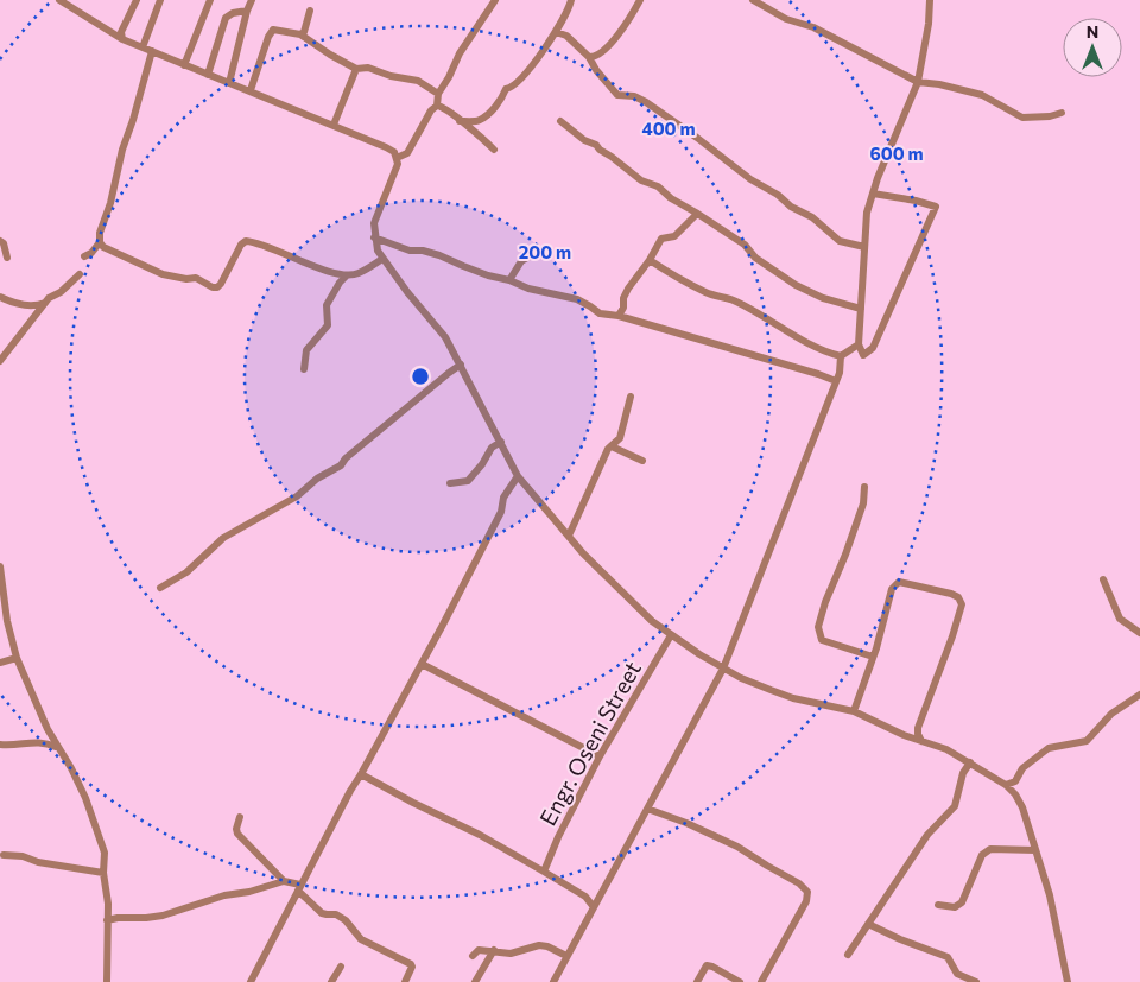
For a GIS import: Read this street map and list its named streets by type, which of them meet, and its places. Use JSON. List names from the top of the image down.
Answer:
{
  "streets": {
    "street": ["Engr. Oseni Street"]
  },
  "north": "top",
  "rings": ["400 m", "600 m", "200 m"]
}
